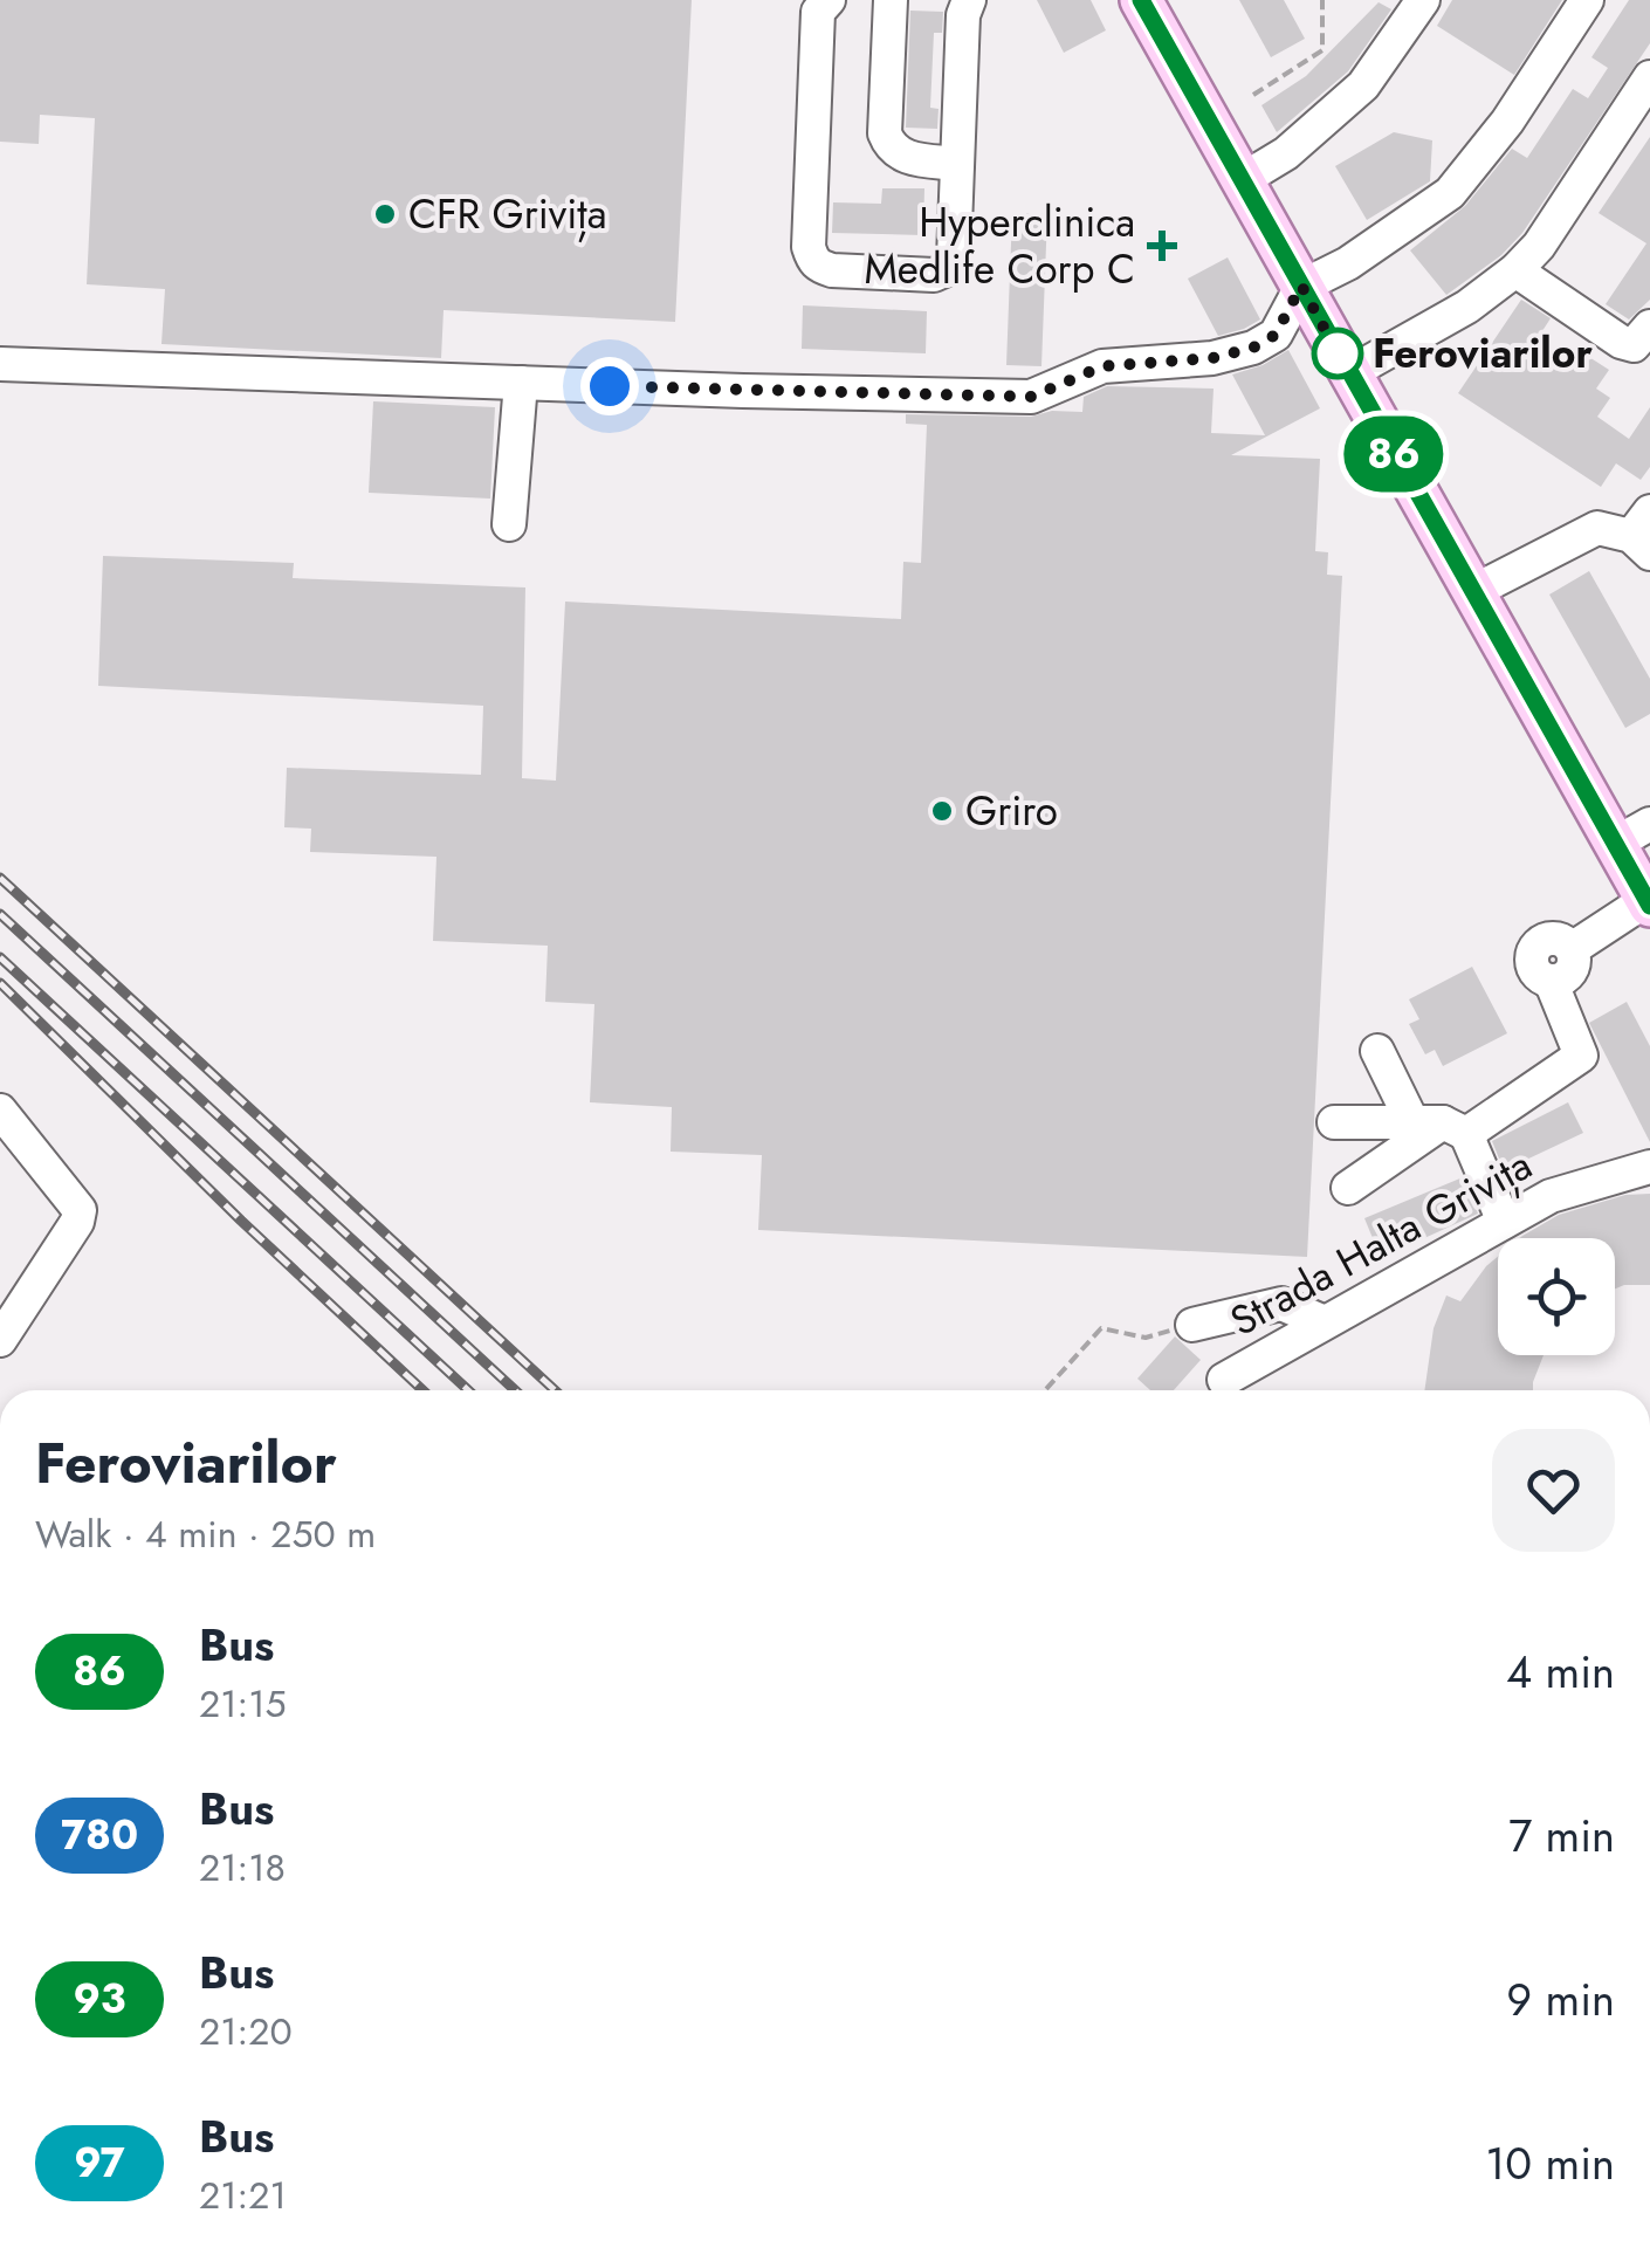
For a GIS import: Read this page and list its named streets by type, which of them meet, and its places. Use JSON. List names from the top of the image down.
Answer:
{
  "streets": {
    "street": ["Strada Halta Grivița"]
  },
  "places": {
    "other": ["CFR Grivița", "Feroviarilor", "Griro"],
    "health": ["Hyperclinica Medlife Corp C"]
  },
  "lines": ["bus line 86"],
  "page": {
    "on_map": "86",
    "heading": ["Feroviarilor", "Walk · 4 min · 250 m"],
    "list": [
      {
        "mark": "86",
        "name": "Bus",
        "note": "21:15",
        "value": "4 min"
      },
      {
        "mark": "780",
        "name": "Bus",
        "note": "21:18",
        "value": "7 min"
      },
      {
        "mark": "93",
        "name": "Bus",
        "note": "21:20",
        "value": "9 min"
      },
      {
        "mark": "97",
        "name": "Bus",
        "note": "21:21",
        "value": "10 min"
      }
    ]
  }
}
